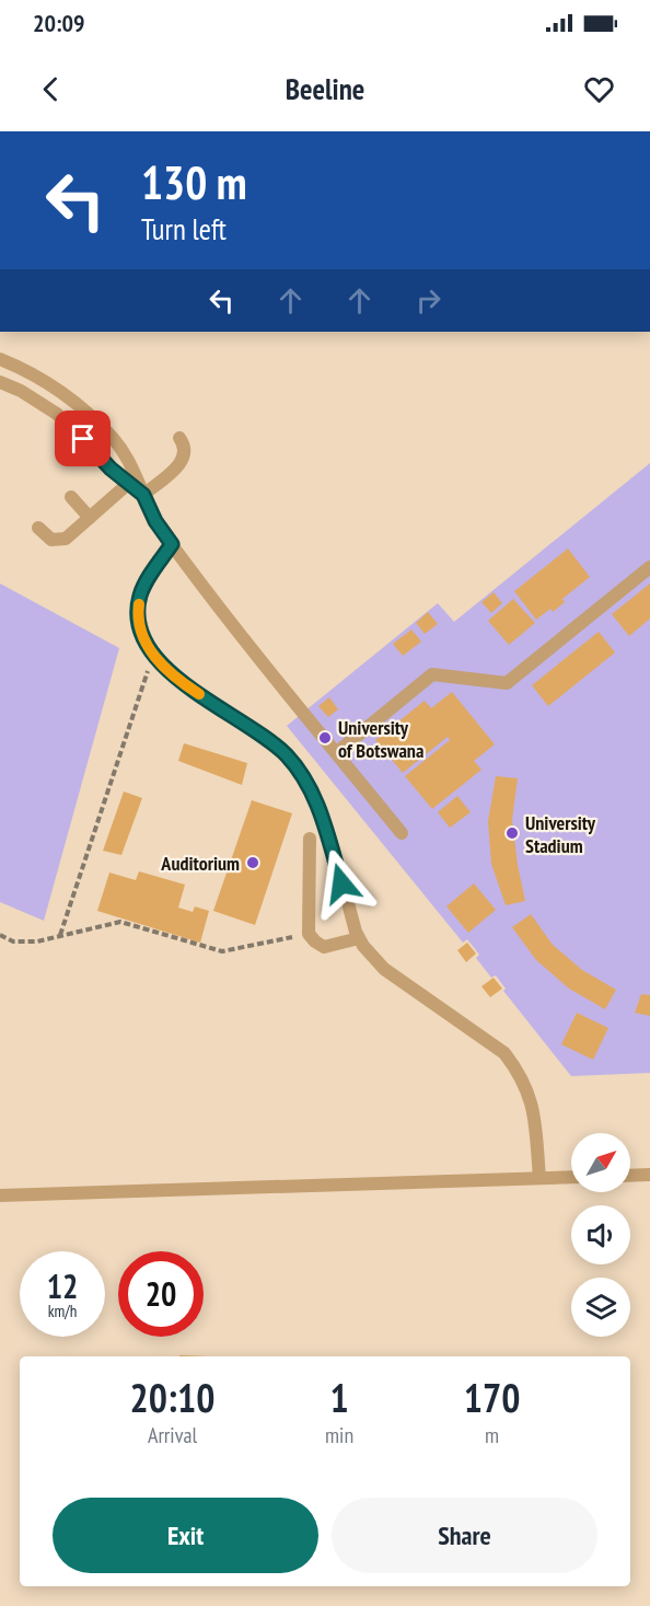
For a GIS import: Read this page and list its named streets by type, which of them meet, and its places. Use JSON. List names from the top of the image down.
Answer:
{
  "places": ["University of Botswana", "University Stadium", "Auditorium"],
  "north": "top right",
  "page": {
    "status": "20:09",
    "header": "Beeline",
    "turn": ["130 m", "Turn left"],
    "speed": "12 km/h",
    "limit": "20",
    "eta": [
      "20:10",
      "Arrival",
      "1",
      "min",
      "170",
      "m"
    ],
    "buttons": ["Exit", "Share"]
  }
}
